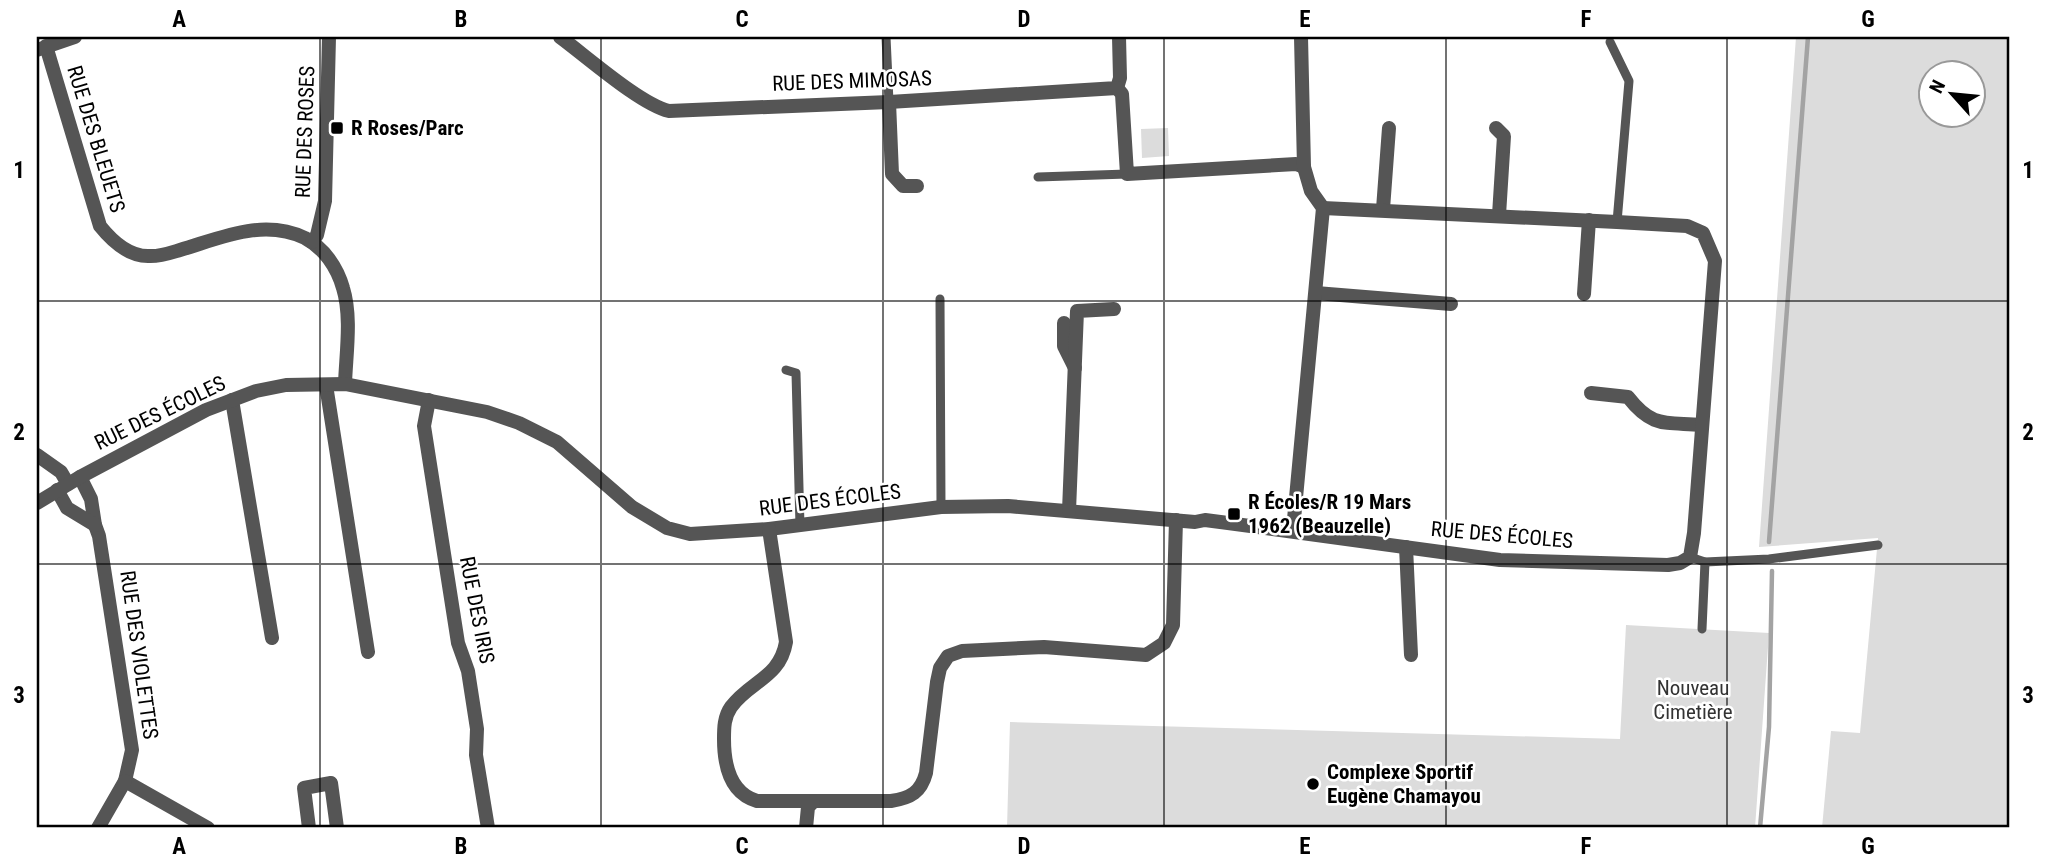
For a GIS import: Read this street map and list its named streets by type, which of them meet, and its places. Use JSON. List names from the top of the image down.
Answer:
{
  "streets": {
    "street": [
      "RUE DES MIMOSAS",
      "RUE DES ROSES",
      "RUE DES BLEUETS",
      "RUE DES ÉCOLES",
      "RUE DES IRIS",
      "RUE DES VIOLETTES"
    ]
  },
  "crossings": [
    ["RUE DES ROSES", "RUE DES BLEUETS"],
    ["RUE DES ÉCOLES", "RUE DES IRIS"],
    ["RUE DES ÉCOLES", "RUE DES VIOLETTES"]
  ],
  "parks": ["Nouveau Cimetière"],
  "places": {
    "transit": ["R Roses/Parc", "R Écoles/R 19 Mars 1962 (Beauzelle)"],
    "other": ["Complexe Sportif Eugène Chamayou"]
  },
  "north": "top left",
  "grid": {
    "columns": [
      "A",
      "B",
      "C",
      "D",
      "E",
      "F",
      "G"
    ],
    "rows": ["1", "2", "3"]
  }
}
